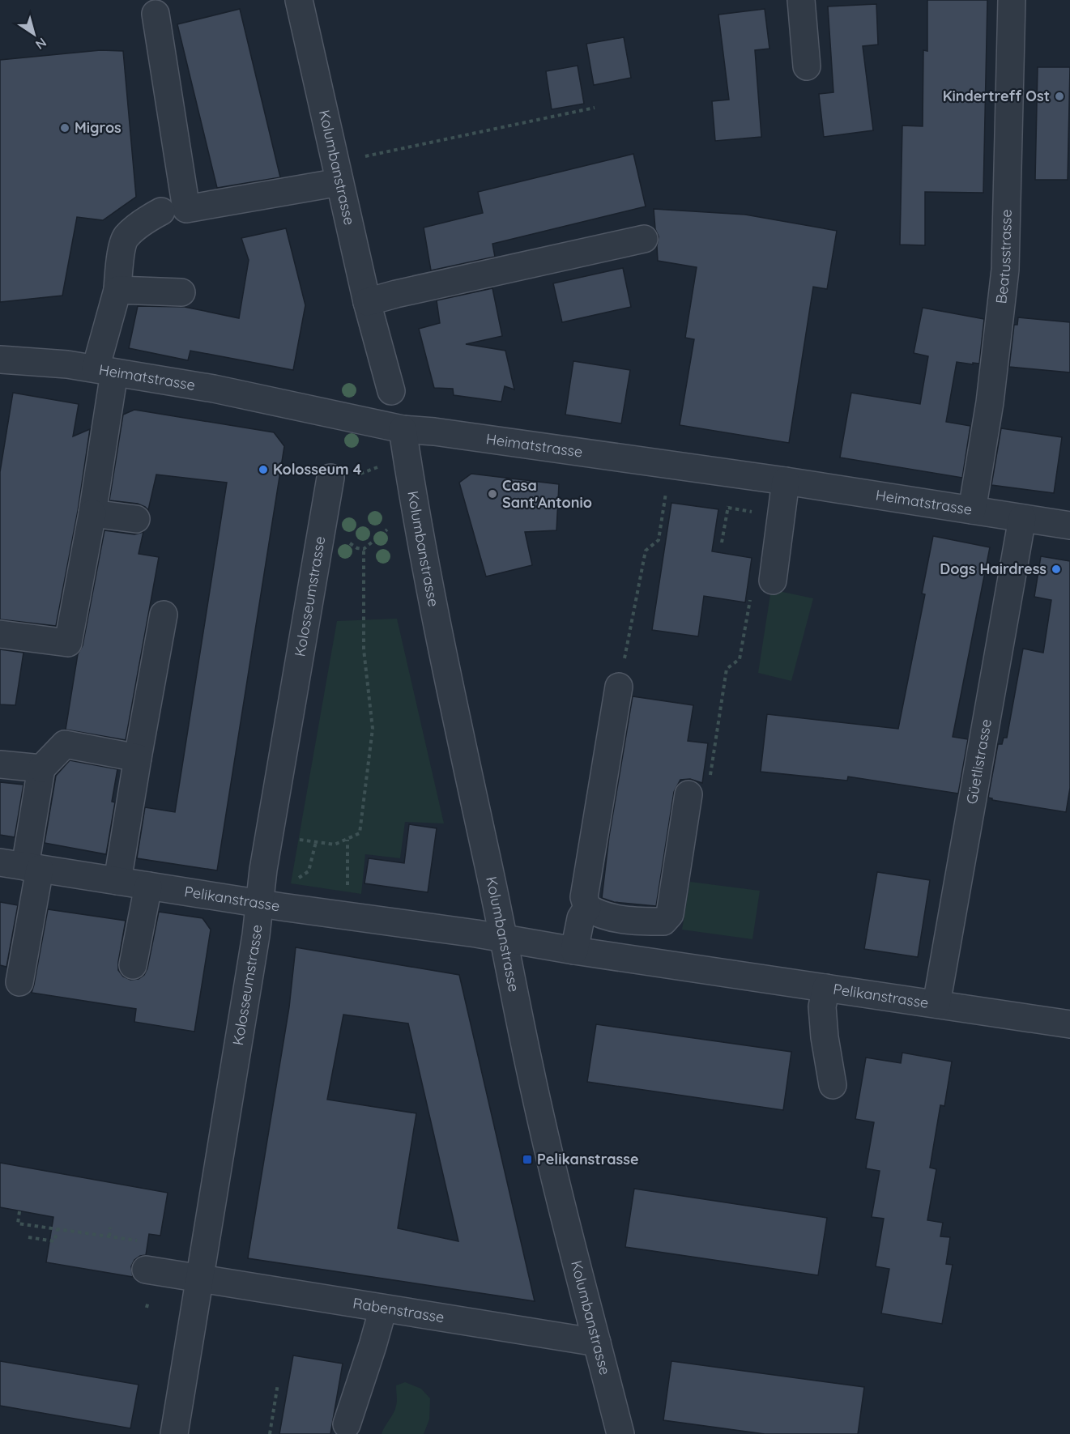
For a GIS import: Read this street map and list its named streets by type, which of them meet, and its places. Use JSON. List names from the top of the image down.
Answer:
{
  "streets": {
    "street": [
      "Kolumbanstrasse",
      "Beatusstrasse",
      "Heimatstrasse",
      "Kolosseumstrasse",
      "Güetlistrasse",
      "Pelikanstrasse",
      "Rabenstrasse"
    ]
  },
  "crossings": [
    ["Kolumbanstrasse", "Heimatstrasse"],
    ["Kolumbanstrasse", "Pelikanstrasse"],
    ["Kolumbanstrasse", "Rabenstrasse"],
    ["Beatusstrasse", "Heimatstrasse"],
    ["Heimatstrasse", "Güetlistrasse"],
    ["Kolosseumstrasse", "Pelikanstrasse"],
    ["Kolosseumstrasse", "Rabenstrasse"],
    ["Güetlistrasse", "Pelikanstrasse"]
  ],
  "places": {
    "other": [
      "Kindertreff Ost",
      "Migros",
      "Kolosseum 4",
      "Casa Sant'Antonio",
      "Dogs Hairdress"
    ],
    "transit": ["Pelikanstrasse"]
  },
  "north": "bottom right"
}
